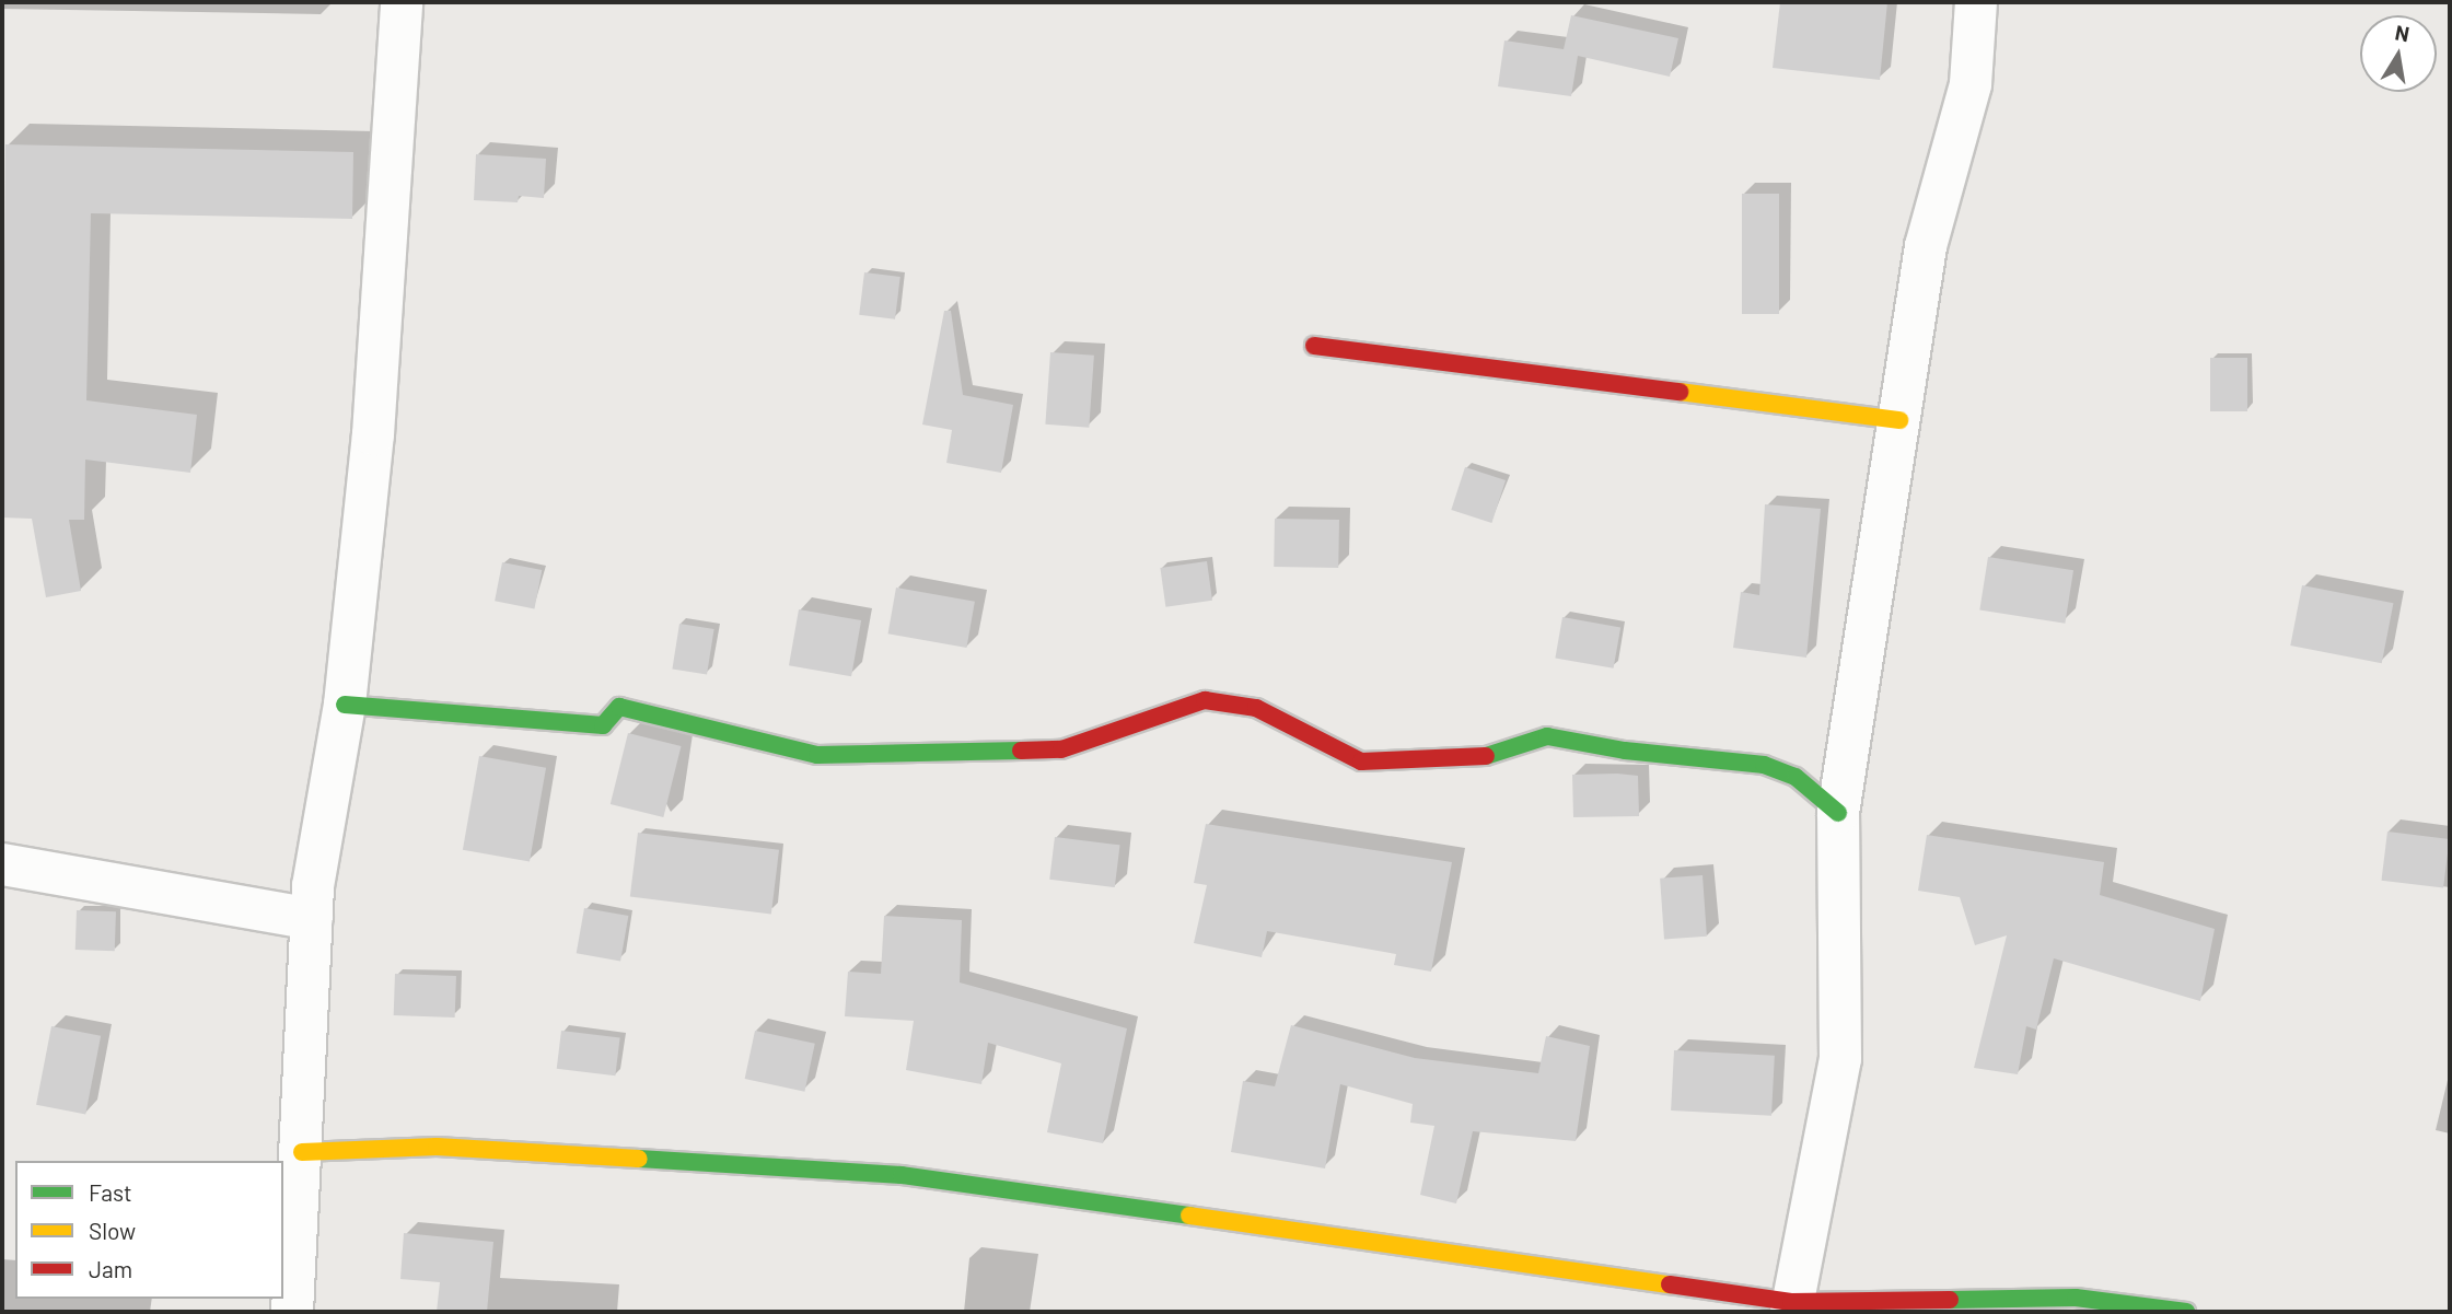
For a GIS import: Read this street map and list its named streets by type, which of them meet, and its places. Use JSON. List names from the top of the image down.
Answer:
{
  "legend": ["Fast", "Slow", "Jam"],
  "north": "top"
}
